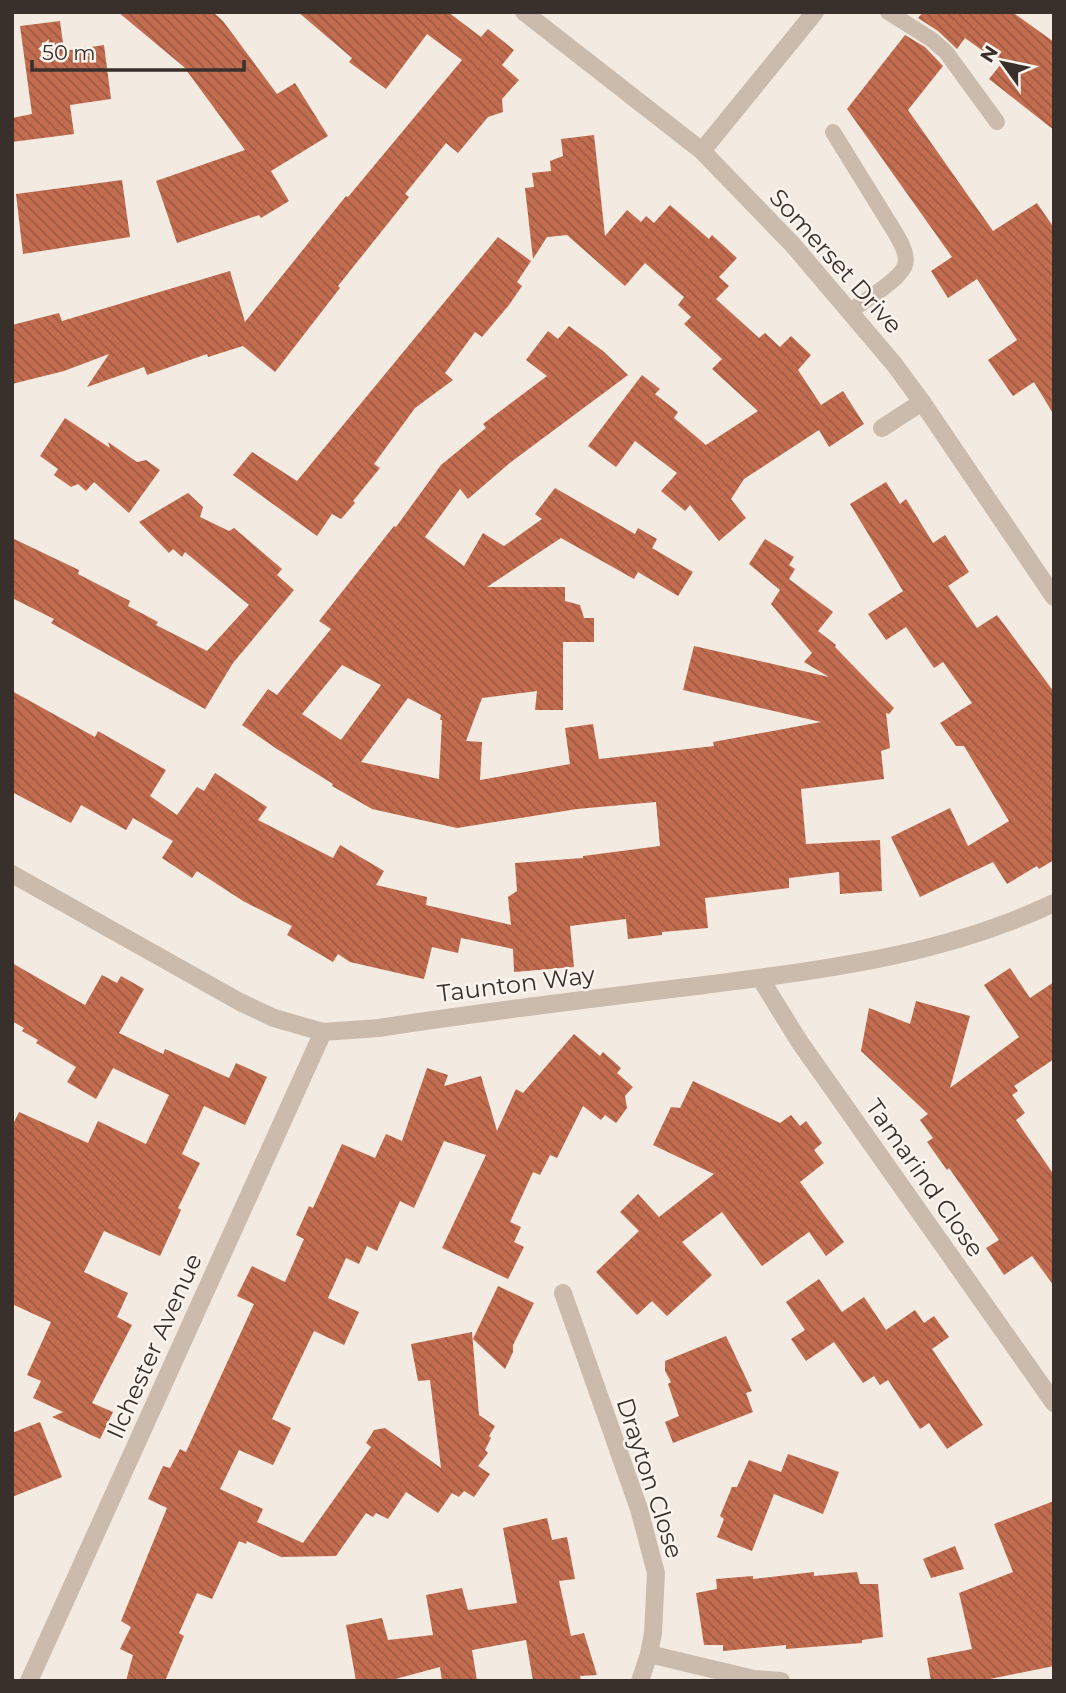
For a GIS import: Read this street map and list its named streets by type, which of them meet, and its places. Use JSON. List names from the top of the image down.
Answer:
{
  "streets": {
    "street": [
      "Somerset Drive",
      "Taunton Way",
      "Tamarind Close",
      "Ilchester Avenue",
      "Drayton Close"
    ]
  },
  "crossings": [
    ["Taunton Way", "Tamarind Close"],
    ["Taunton Way", "Ilchester Avenue"]
  ],
  "scale_bar": "50 m",
  "north": "top left"
}
